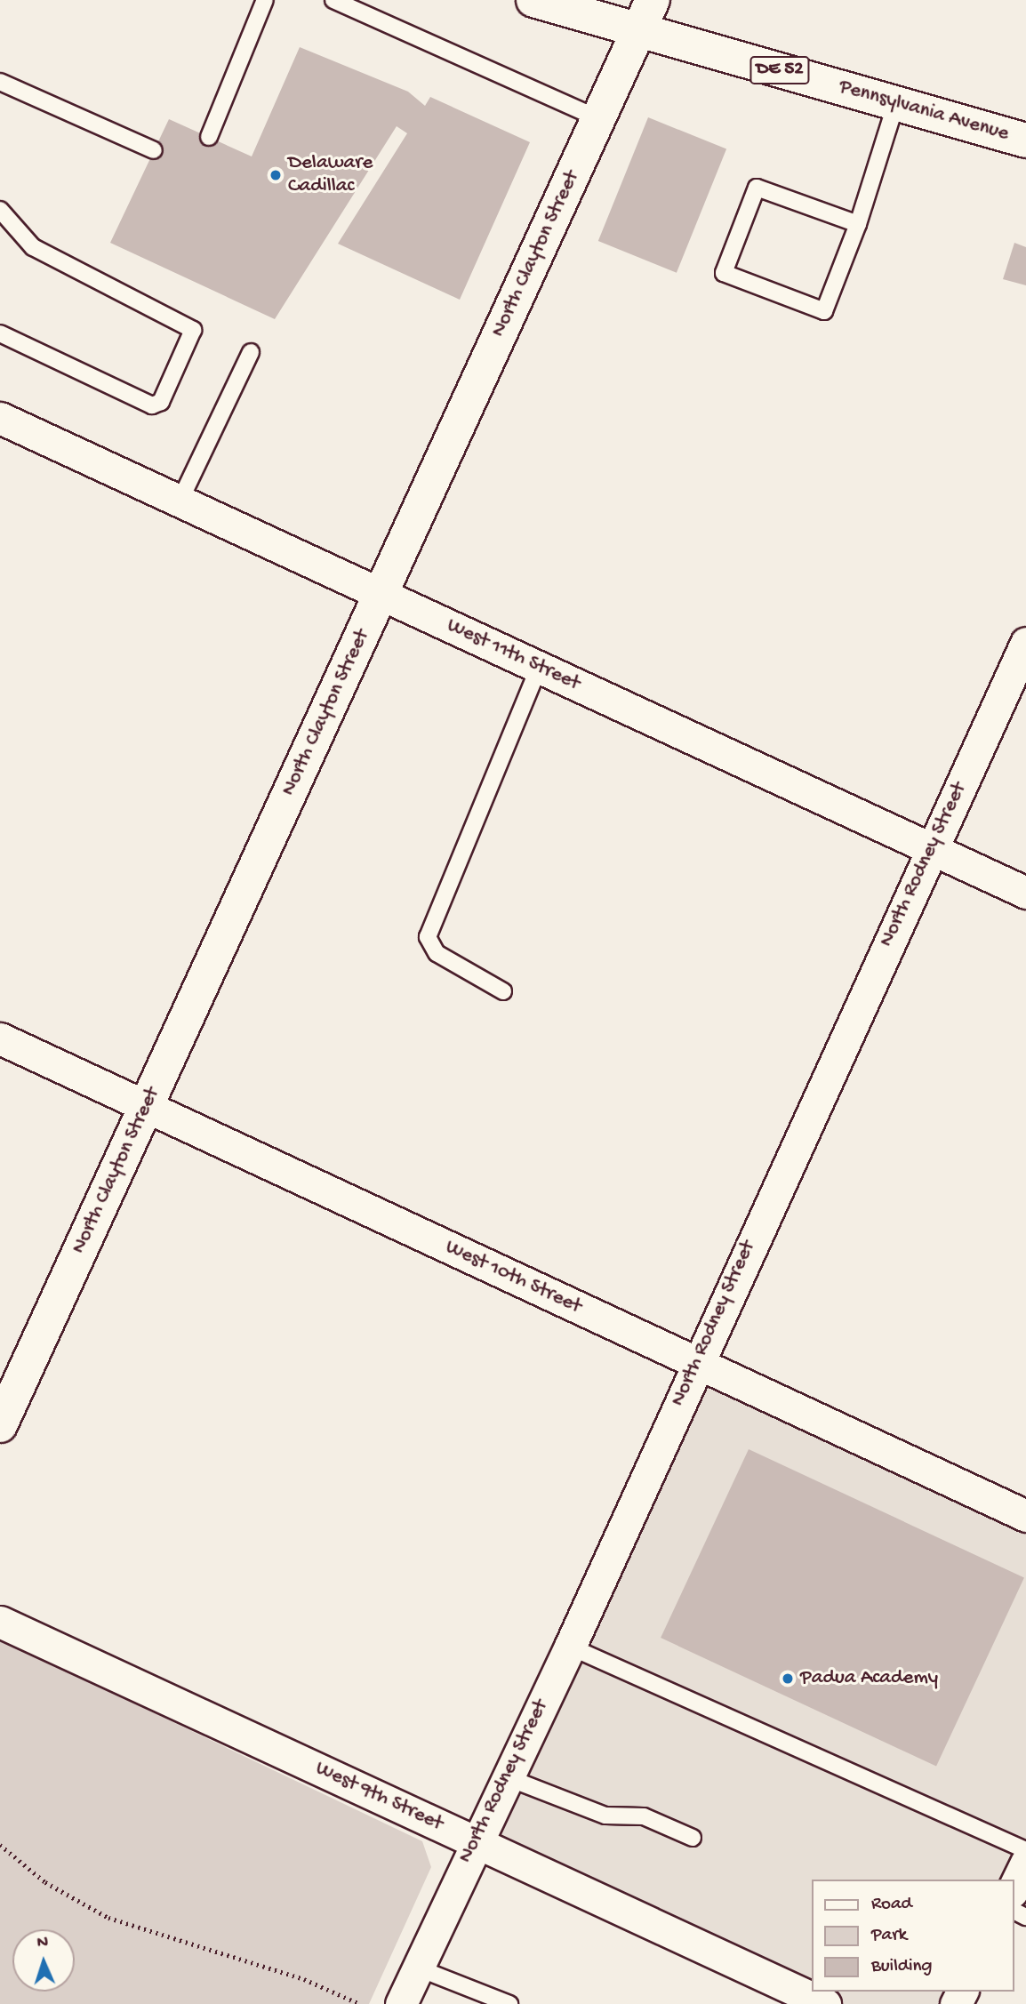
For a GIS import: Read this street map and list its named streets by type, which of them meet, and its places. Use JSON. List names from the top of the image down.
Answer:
{
  "streets": {
    "street": [
      "DE 52",
      "Pennsylvania Avenue",
      "North Clayton Street",
      "West 11th Street",
      "North Rodney Street",
      "West 10th Street",
      "West 9th Street"
    ]
  },
  "crossings": [
    ["Pennsylvania Avenue", "North Clayton Street"],
    ["North Clayton Street", "West 11th Street"],
    ["North Clayton Street", "West 10th Street"],
    ["West 11th Street", "North Rodney Street"],
    ["North Rodney Street", "West 10th Street"],
    ["North Rodney Street", "West 9th Street"]
  ],
  "places": ["Delaware Cadillac", "Padua Academy"],
  "legend": ["Road", "Park", "Building"],
  "north": "top"
}
